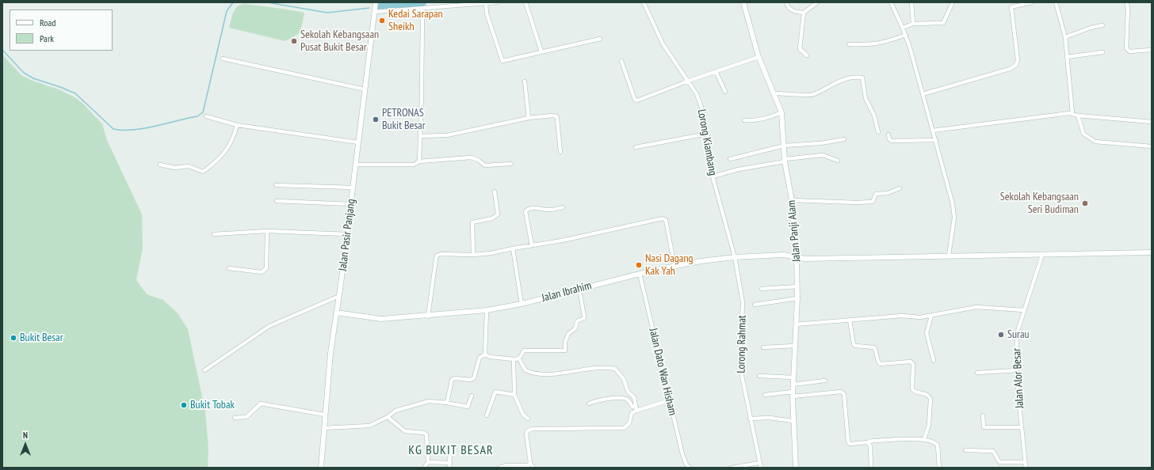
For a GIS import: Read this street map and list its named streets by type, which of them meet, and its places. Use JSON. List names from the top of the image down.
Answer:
{
  "streets": {
    "main road": ["Jalan Panji Alam", "Jalan Pasir Panjang", "Jalan Ibrahim"],
    "street": [
      "Lorong Kiambang",
      "Lorong Rahmat",
      "Jalan Dato Wan Hisham",
      "Jalan Alor Besar"
    ]
  },
  "crossings": [
    ["Lorong Kiambang", "Jalan Ibrahim"],
    ["Lorong Kiambang", "Lorong Rahmat"],
    ["Jalan Panji Alam", "Jalan Ibrahim"],
    ["Jalan Pasir Panjang", "Jalan Ibrahim"],
    ["Jalan Ibrahim", "Lorong Rahmat"],
    ["Jalan Ibrahim", "Jalan Dato Wan Hisham"],
    ["Jalan Ibrahim", "Jalan Alor Besar"]
  ],
  "districts": ["KG BUKIT BESAR"],
  "places": [
    "Kedai Sarapan Sheikh",
    "Sekolah Kebangsaan Pusat Bukit Besar",
    "PETRONAS Bukit Besar",
    "Sekolah Kebangsaan Seri Budiman",
    "Nasi Dagang Kak Yah",
    "Surau",
    "Bukit Besar",
    "Bukit Tobak"
  ],
  "legend": ["Road", "Park"],
  "north": "top"
}
